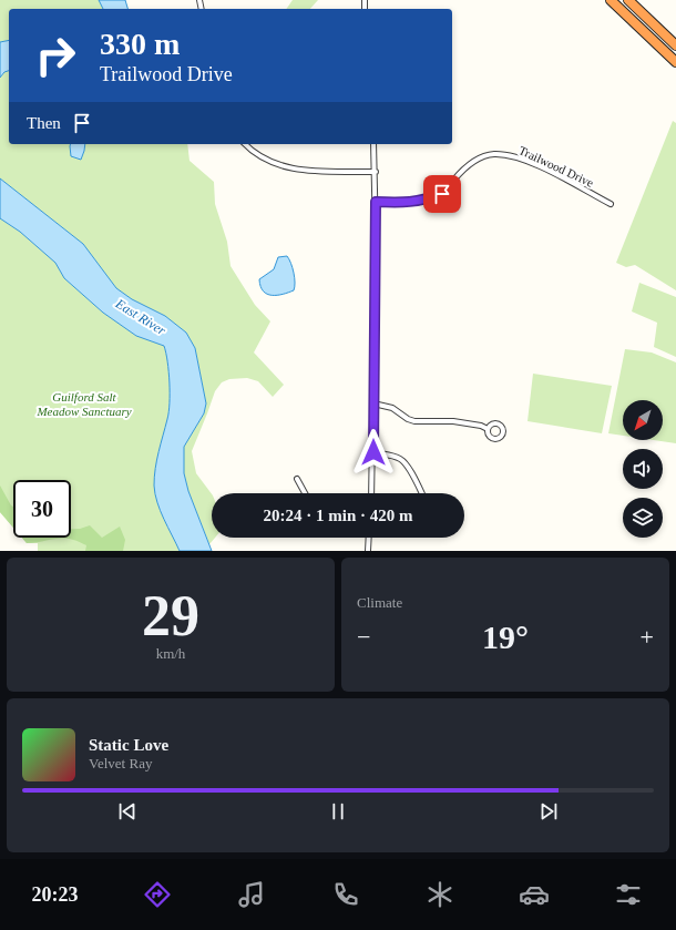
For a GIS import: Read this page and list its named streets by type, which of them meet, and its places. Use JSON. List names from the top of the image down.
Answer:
{
  "streets": {
    "street": ["Trailwood Drive"]
  },
  "water": ["East River"],
  "parks": ["Guilford Salt Meadow Sanctuary"],
  "north": "bottom left",
  "page": {
    "turn": ["330 m", "Trailwood Drive"],
    "then": "Then",
    "limit": "30",
    "trip": "20:24 · 1 min · 420 m",
    "tile": [
      ["29", "km/h"],
      "Climate"
    ],
    "heat": ["−", "19°", "+"],
    "song": ["Static Love", "Velvet Ray"],
    "tabs": "20:23"
  }
}
